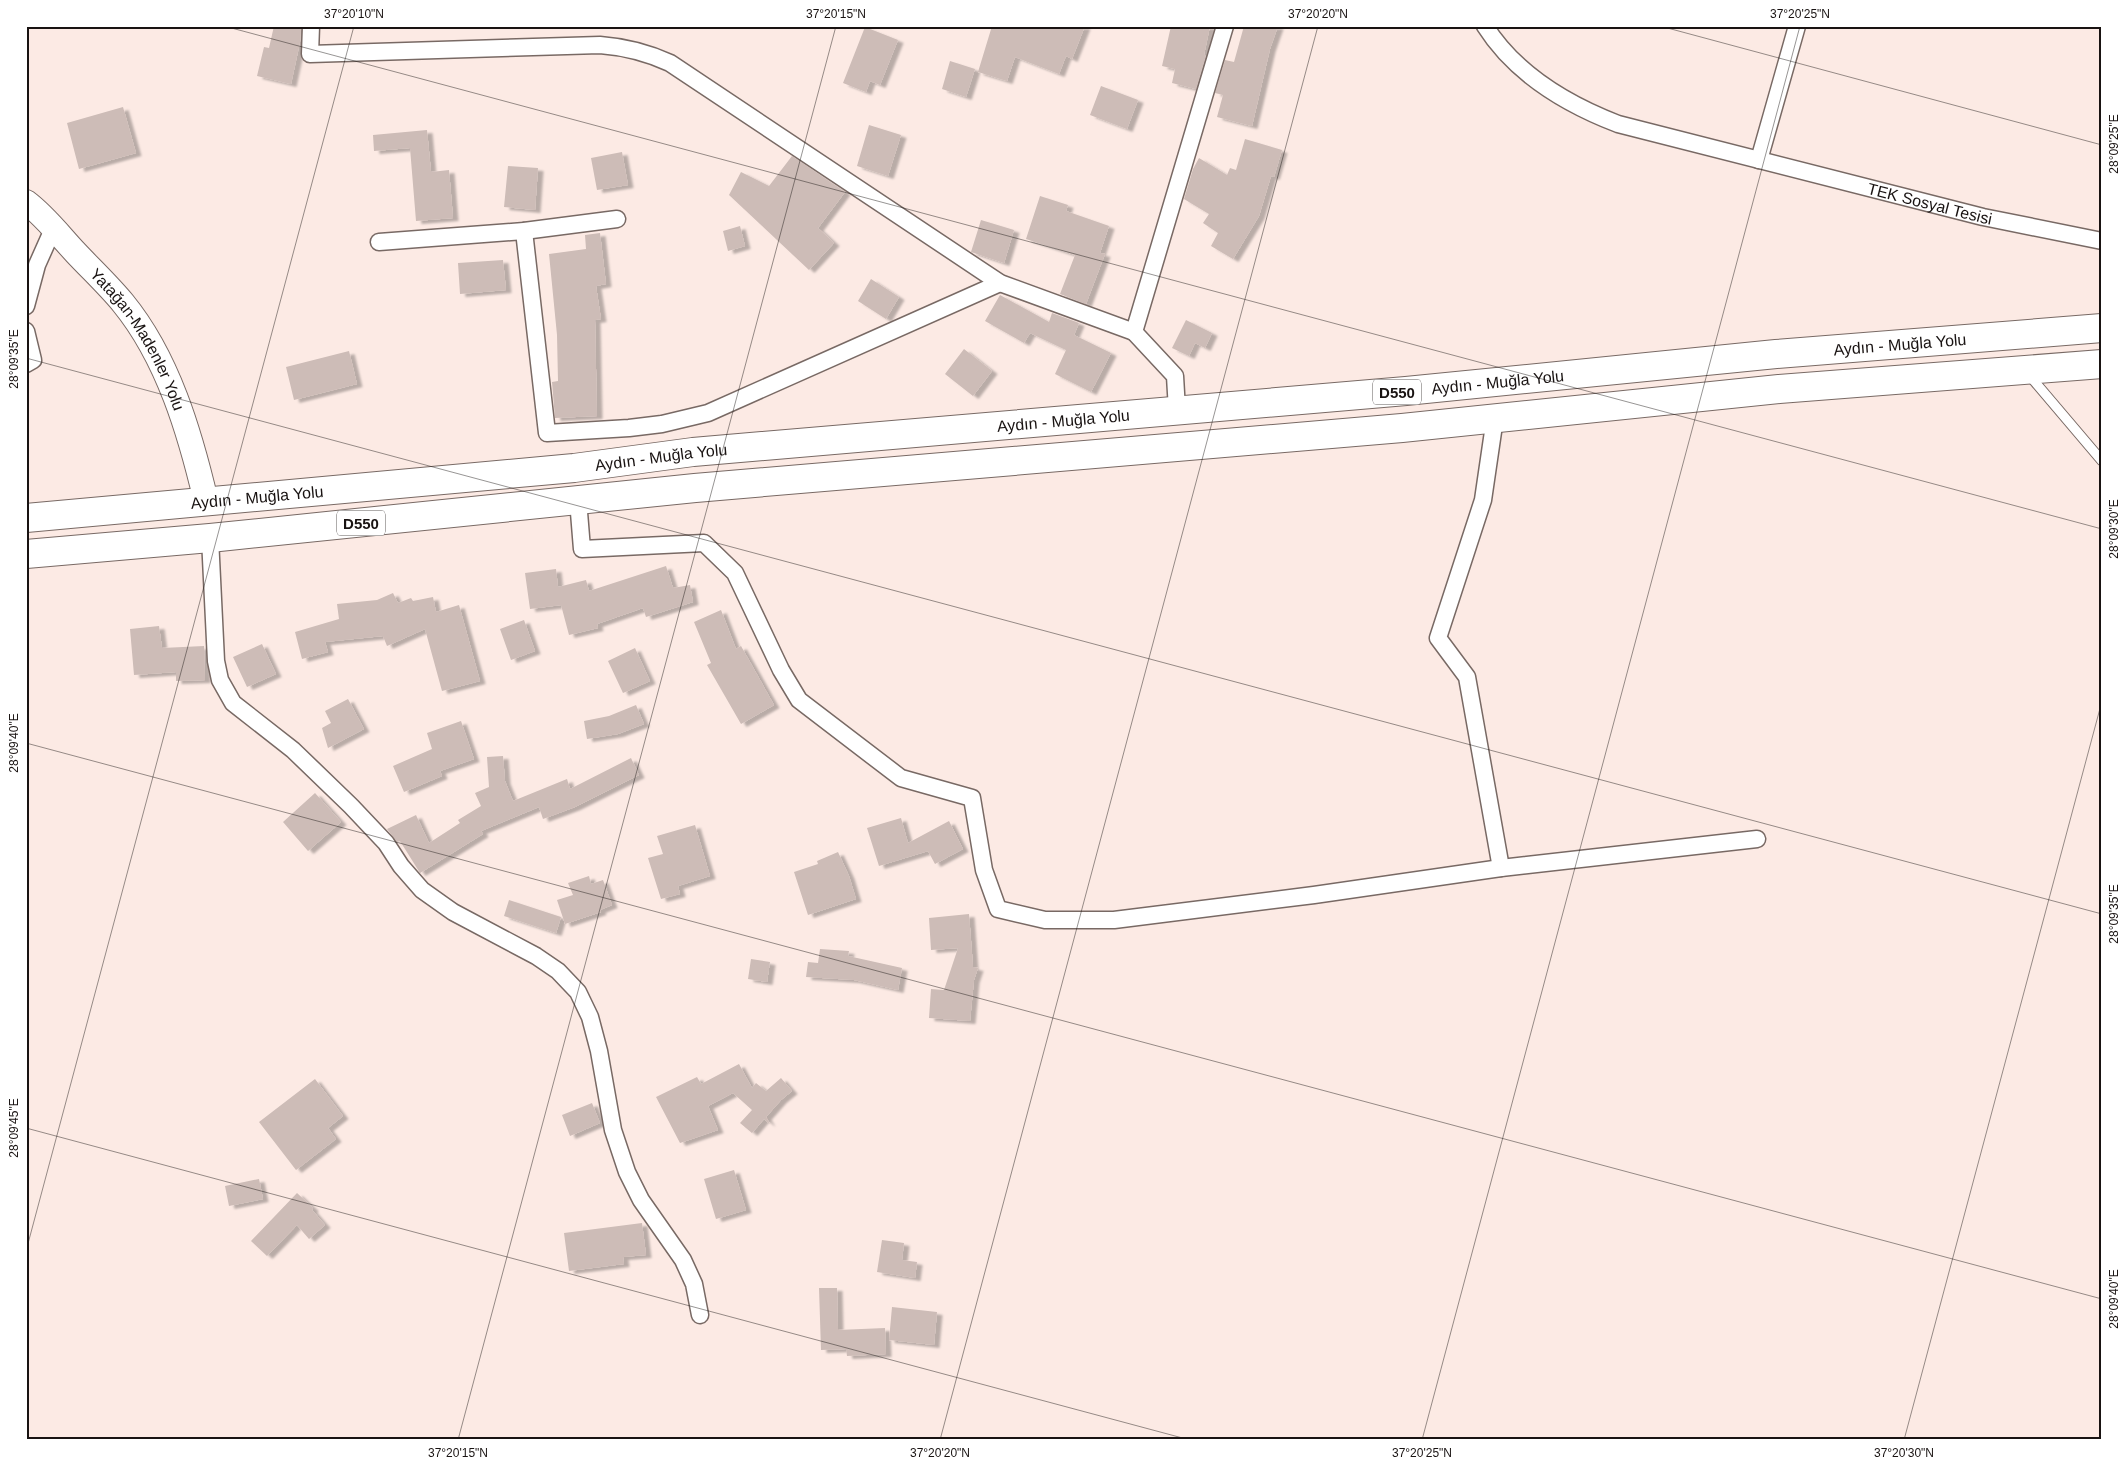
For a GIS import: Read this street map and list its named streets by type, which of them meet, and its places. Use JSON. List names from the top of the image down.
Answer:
{
  "streets": {
    "highway": ["Aydın - Muğla Yolu", "D550"],
    "street": ["TEK Sosyal Tesisi", "Yatağan-Madenler Yolu"]
  },
  "crossings": [
    ["Yatağan-Madenler Yolu", "Aydın - Muğla Yolu"]
  ],
  "coordinates": [
    "37°20'10\"N",
    "37°20'15\"N",
    "37°20'20\"N",
    "37°20'25\"N",
    "28°09'25\"E",
    "28°09'35\"E",
    "28°09'30\"E",
    "28°09'40\"E",
    "28°09'45\"E",
    "37°20'30\"N"
  ]
}
